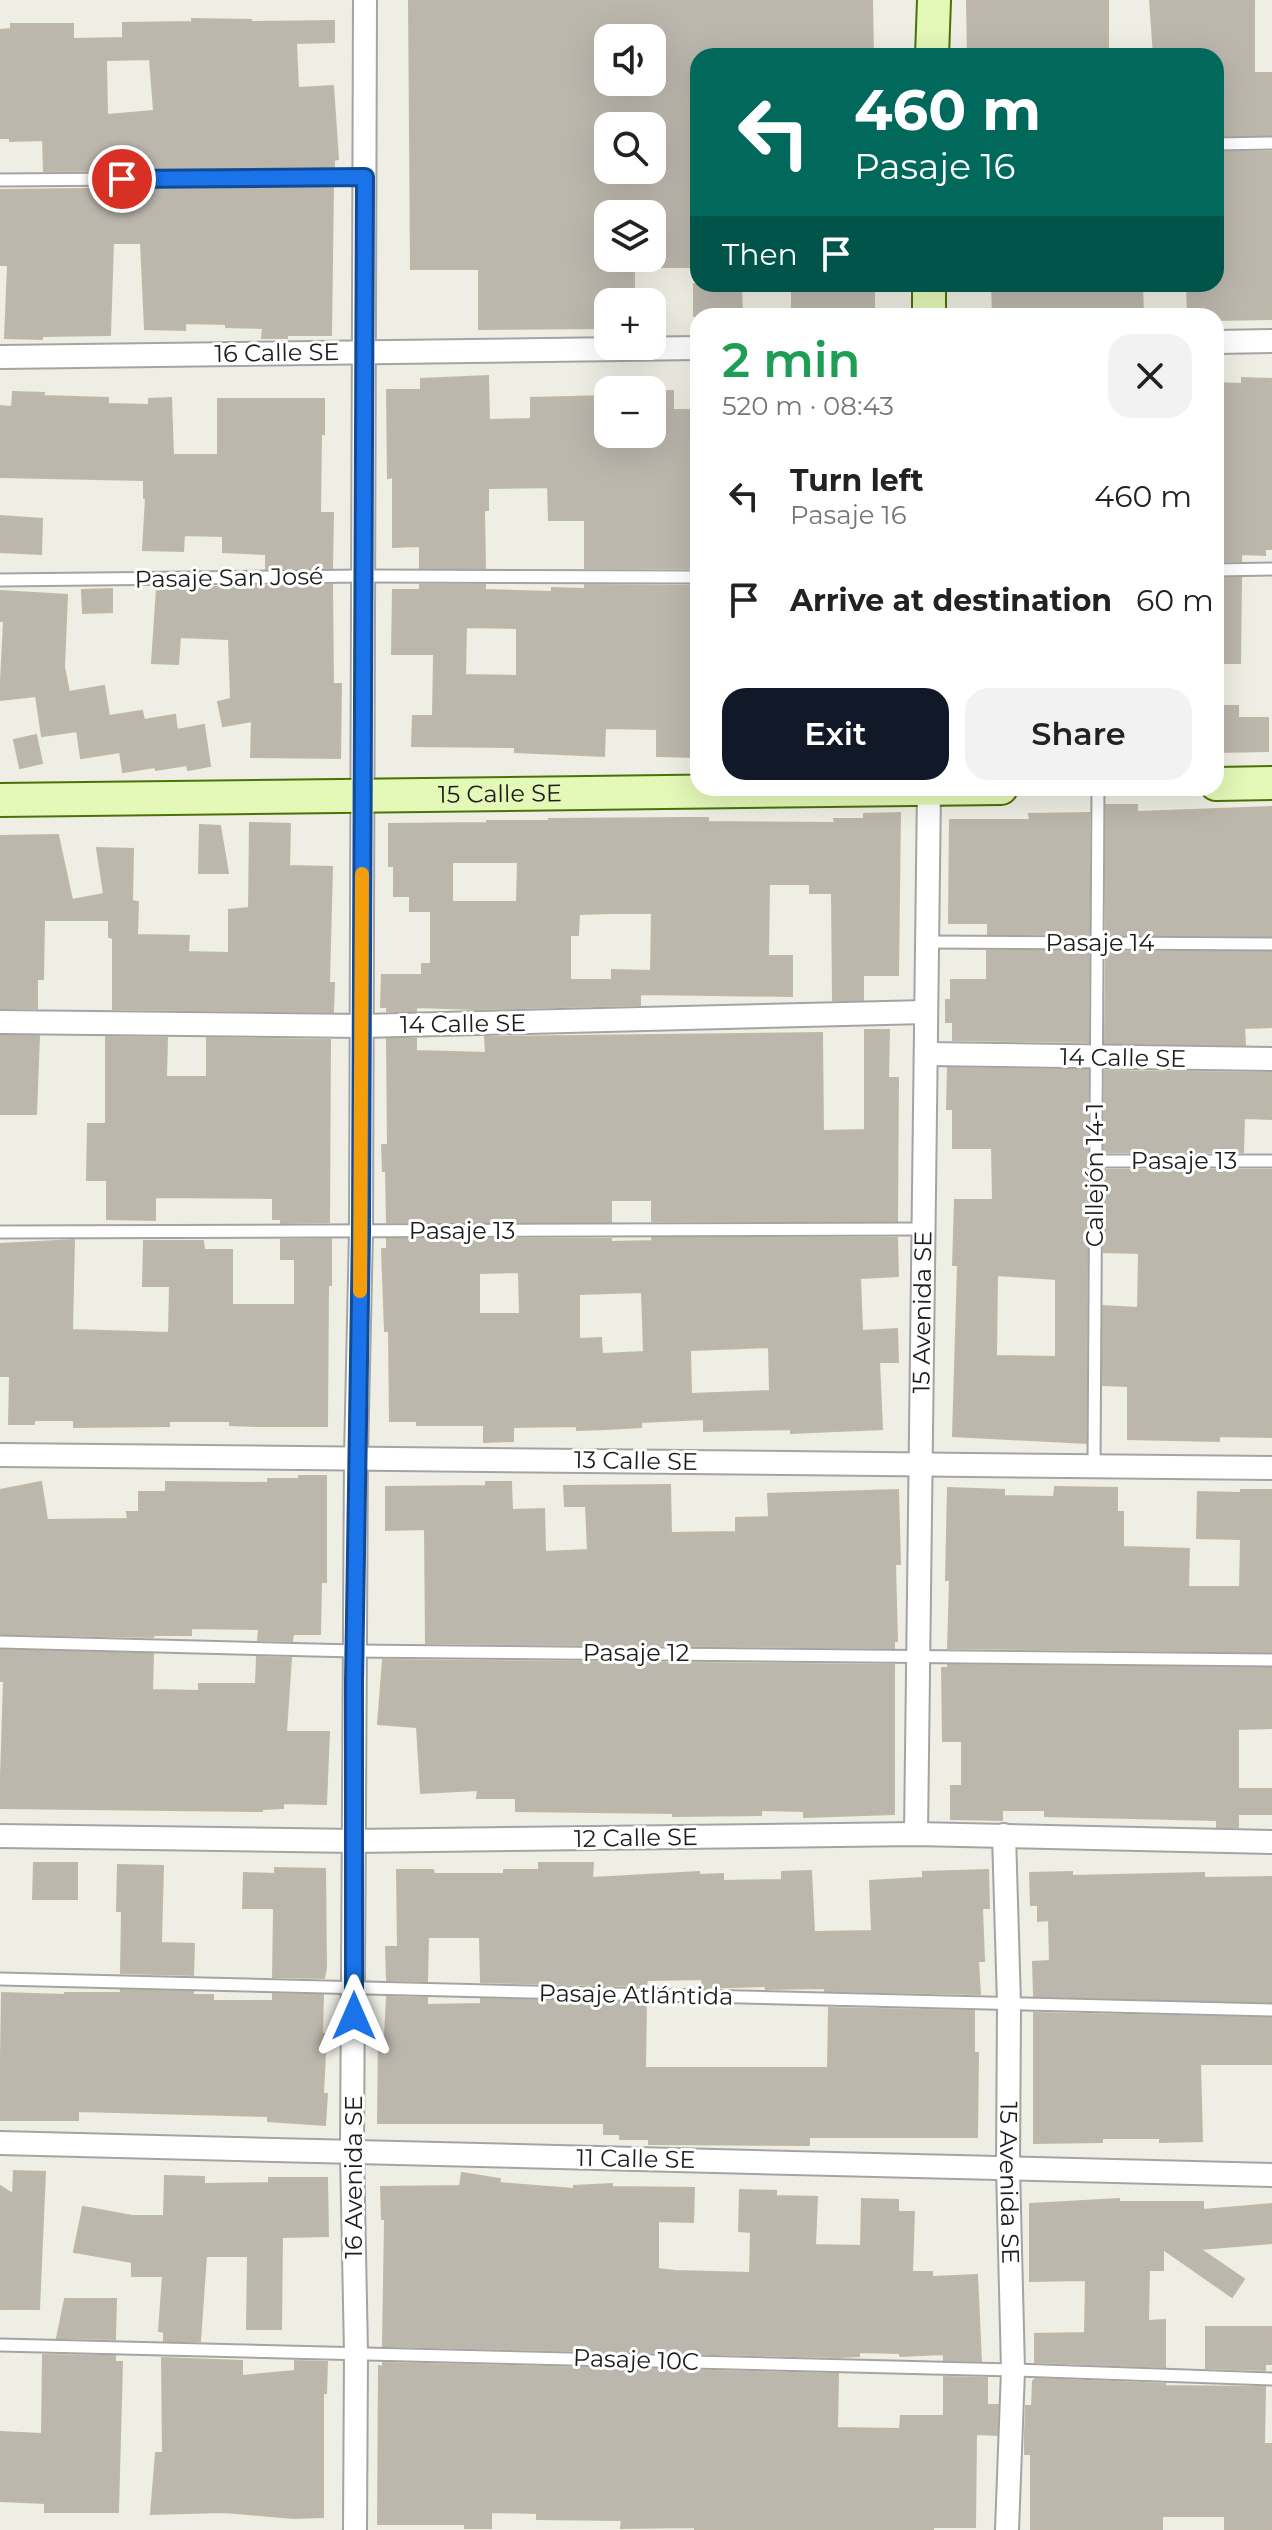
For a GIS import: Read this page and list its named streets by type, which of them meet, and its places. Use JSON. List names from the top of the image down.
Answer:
{
  "streets": {
    "street": [
      "16 Calle SE",
      "15 Calle SE",
      "14 Calle SE",
      "15 Avenida SE",
      "13 Calle SE",
      "12 Calle SE",
      "11 Calle SE",
      "16 Avenida SE"
    ],
    "lane": [
      "Pasaje San José",
      "Pasaje 14",
      "Pasaje 13",
      "Callejón 14-1",
      "Pasaje 12",
      "Pasaje Atlántida",
      "Pasaje 10C"
    ]
  },
  "crossings": [
    ["16 Calle SE", "16 Avenida SE"],
    ["Pasaje San José", "16 Avenida SE"],
    ["15 Calle SE", "16 Avenida SE"],
    ["Pasaje 14", "Callejón 14-1"],
    ["Pasaje 14", "15 Avenida SE"],
    ["14 Calle SE", "Callejón 14-1"],
    ["14 Calle SE", "15 Avenida SE"],
    ["14 Calle SE", "16 Avenida SE"],
    ["Pasaje 13", "Callejón 14-1"],
    ["Pasaje 13", "15 Avenida SE"],
    ["Pasaje 13", "16 Avenida SE"],
    ["Callejón 14-1", "13 Calle SE"],
    ["15 Avenida SE", "13 Calle SE"],
    ["15 Avenida SE", "Pasaje 12"],
    ["15 Avenida SE", "12 Calle SE"],
    ["15 Avenida SE", "Pasaje Atlántida"],
    ["15 Avenida SE", "11 Calle SE"],
    ["15 Avenida SE", "Pasaje 10C"],
    ["13 Calle SE", "16 Avenida SE"],
    ["Pasaje 12", "16 Avenida SE"],
    ["12 Calle SE", "16 Avenida SE"],
    ["Pasaje Atlántida", "16 Avenida SE"],
    ["11 Calle SE", "16 Avenida SE"],
    ["16 Avenida SE", "Pasaje 10C"]
  ],
  "page": {
    "map_buttons": ["+", "−"],
    "turn": ["460 m", "Pasaje 16"],
    "then": "Then",
    "heading": ["2 min", "520 m · 08:43"],
    "list": [
      {
        "name": "Turn left",
        "note": "Pasaje 16",
        "value": "460 m"
      },
      {
        "name": "Arrive at destination",
        "value": "60 m"
      }
    ],
    "buttons": ["Exit", "Share"]
  }
}
